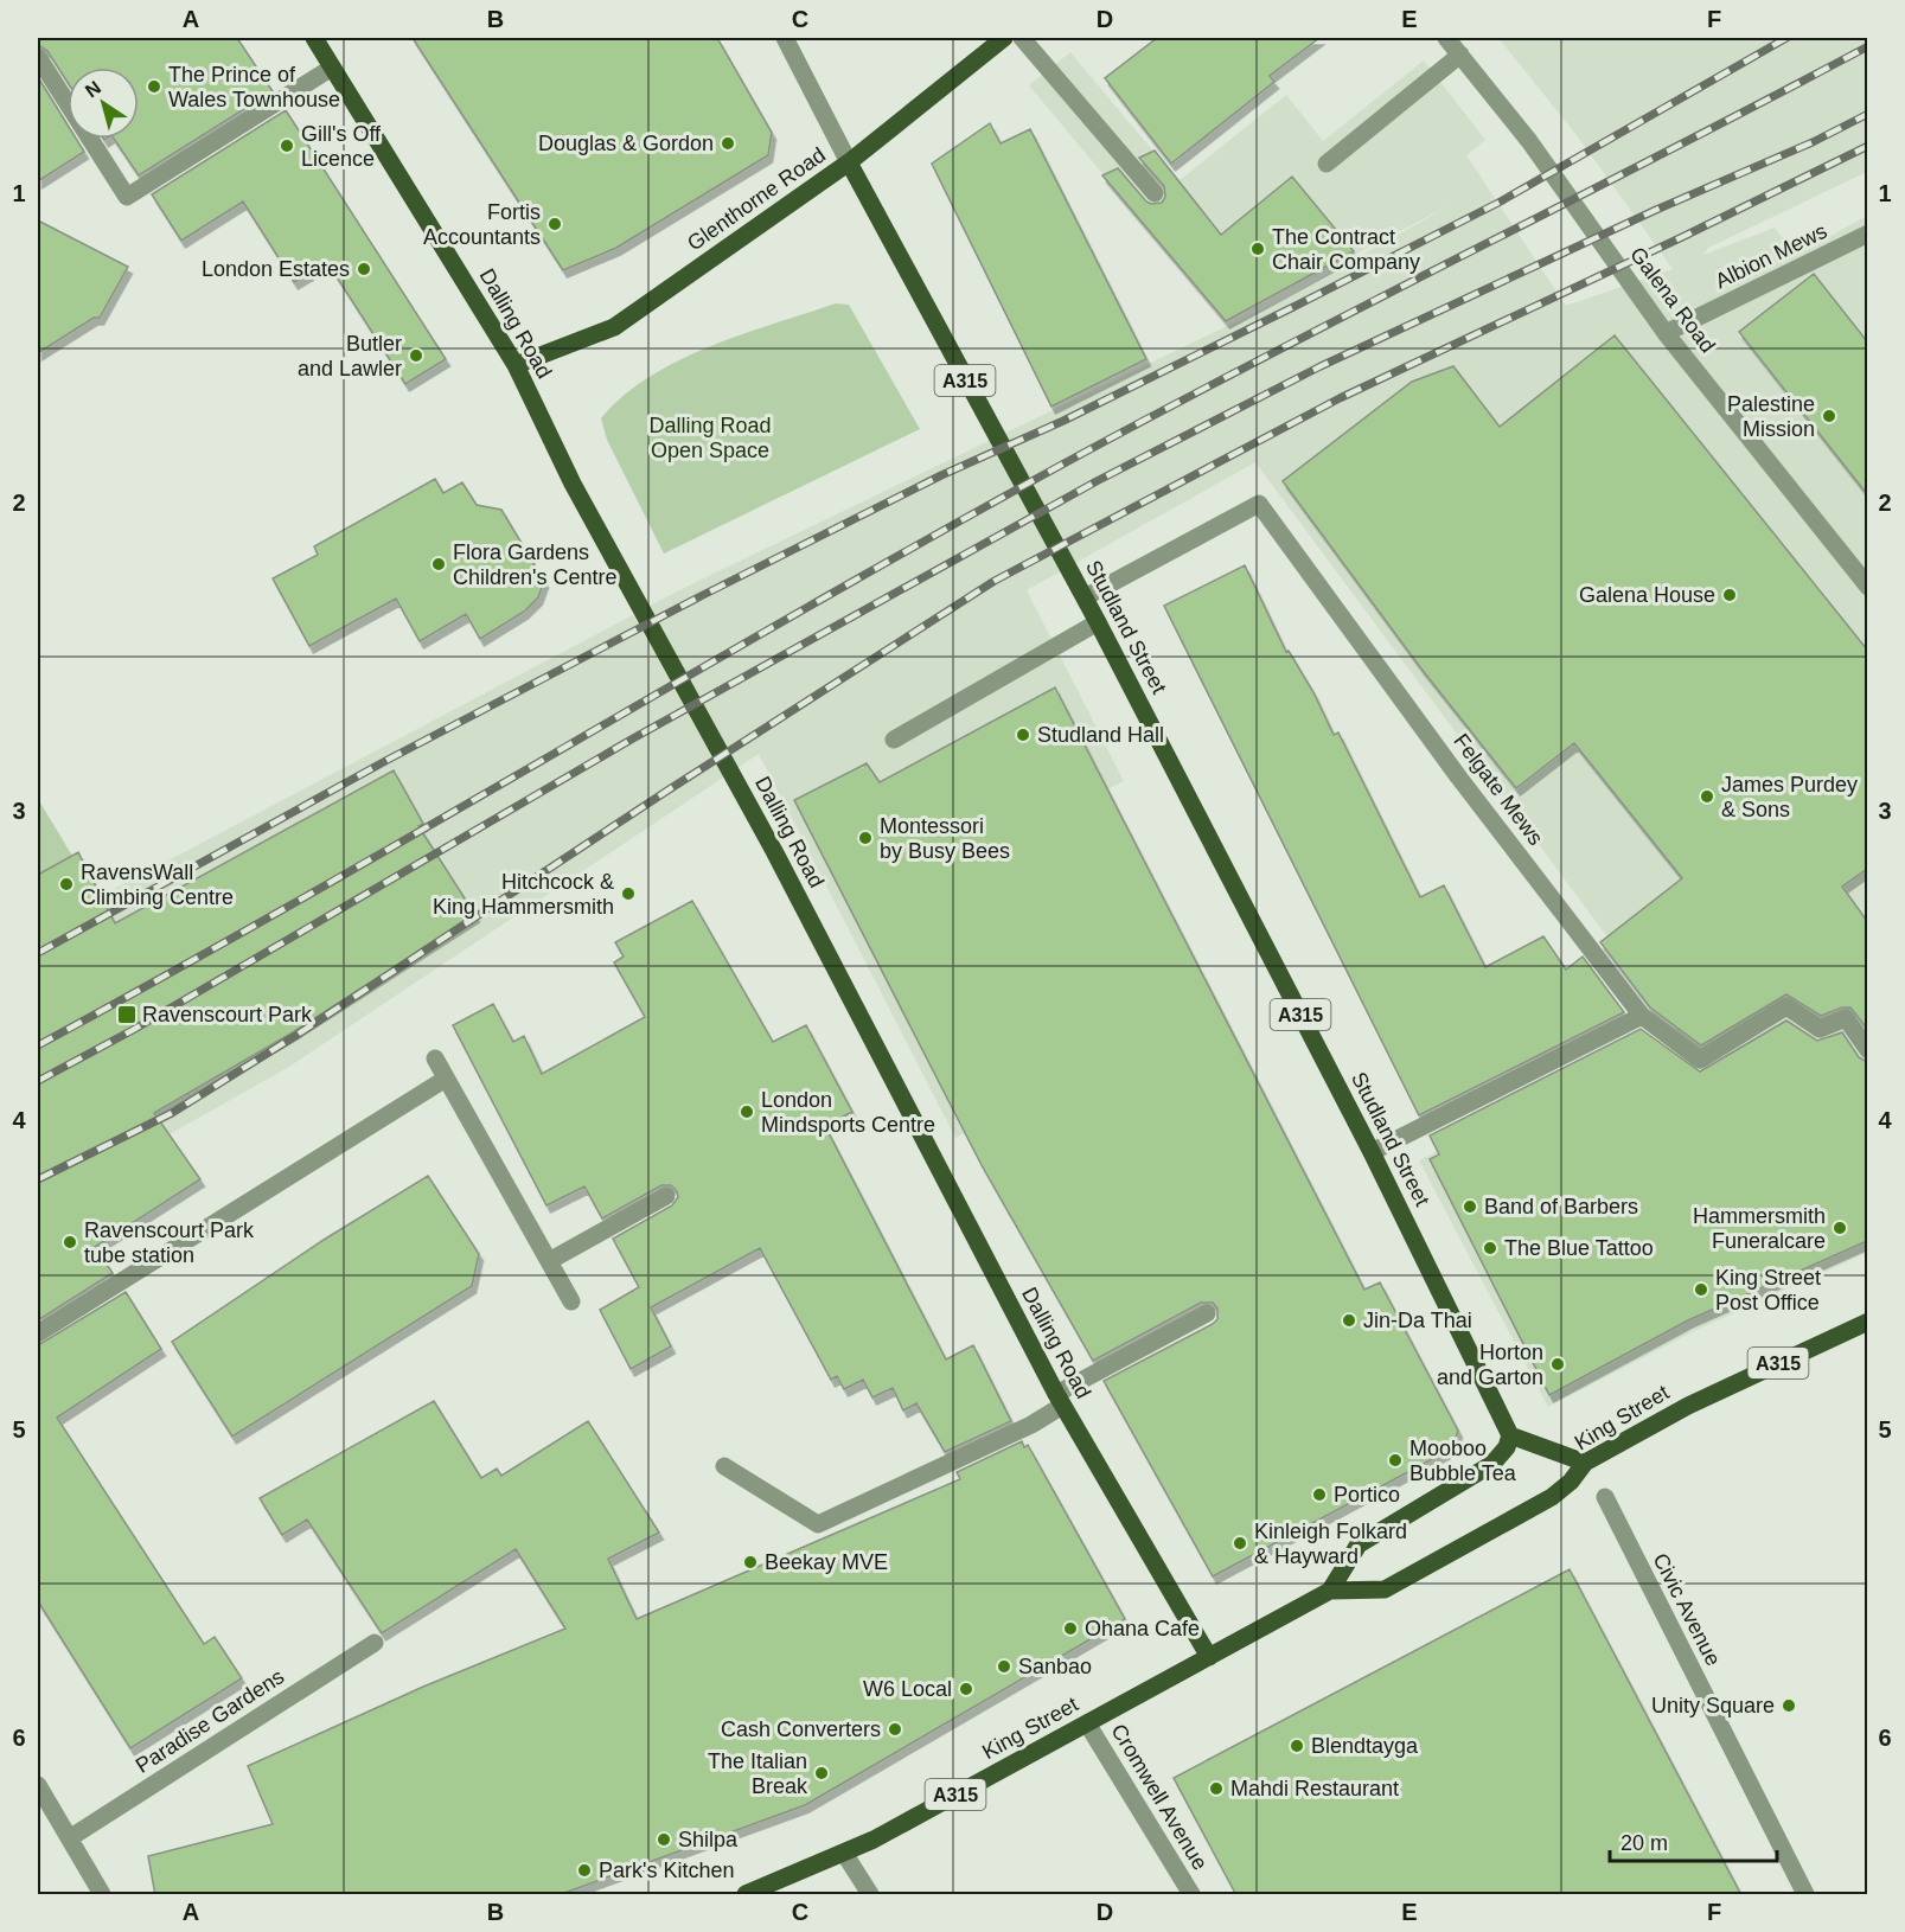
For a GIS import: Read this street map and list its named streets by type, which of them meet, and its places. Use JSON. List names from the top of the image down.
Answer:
{
  "streets": {
    "main road": [
      "Glenthorne Road",
      "Dalling Road",
      "A315",
      "Studland Street",
      "King Street"
    ],
    "street": [
      "Albion Mews",
      "Galena Road",
      "Felgate Mews",
      "Civic Avenue",
      "Paradise Gardens",
      "Cromwell Avenue"
    ]
  },
  "crossings": [
    ["Glenthorne Road", "Dalling Road"],
    ["Glenthorne Road", "Studland Street"],
    ["Albion Mews", "Galena Road"],
    ["Dalling Road", "King Street"],
    ["Studland Street", "Felgate Mews"],
    ["King Street", "Cromwell Avenue"]
  ],
  "parks": ["Dalling Road Open Space"],
  "places": {
    "other": [
      "The Prince of Wales Townhouse",
      "Douglas & Gordon",
      "Gill's Off Licence",
      "Fortis Accountants",
      "The Contract Chair Company",
      "London Estates",
      "Butler and Lawler",
      "Palestine Mission",
      "Flora Gardens Children's Centre",
      "Galena House",
      "Studland Hall",
      "James Purdey & Sons",
      "Montessori by Busy Bees",
      "RavensWall Climbing Centre",
      "Hitchcock & King Hammersmith",
      "London Mindsports Centre",
      "Band of Barbers",
      "Hammersmith Funeralcare",
      "Ravenscourt Park tube station",
      "The Blue Tattoo",
      "King Street Post Office",
      "Jin-Da Thai",
      "Horton and Garton",
      "Mooboo Bubble Tea",
      "Portico",
      "Kinleigh Folkard & Hayward",
      "Beekay MVE",
      "Ohana Cafe",
      "Sanbao",
      "W6 Local",
      "Unity Square",
      "Cash Converters",
      "Blendtayga",
      "The Italian Break",
      "Mahdi Restaurant",
      "Shilpa",
      "Park's Kitchen"
    ],
    "transit": ["Ravenscourt Park"]
  },
  "scale_bar": "20 m",
  "north": "top left",
  "grid": {
    "columns": [
      "A",
      "B",
      "C",
      "D",
      "E",
      "F"
    ],
    "rows": [
      "1",
      "2",
      "3",
      "4",
      "5",
      "6"
    ]
  }
}
